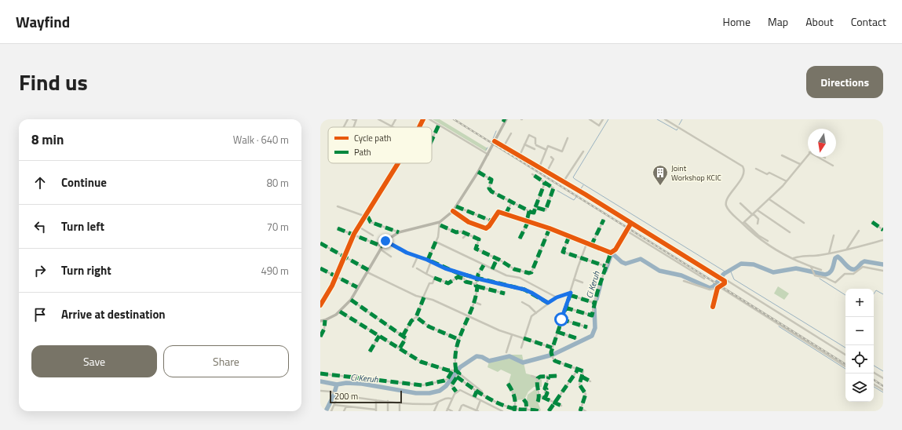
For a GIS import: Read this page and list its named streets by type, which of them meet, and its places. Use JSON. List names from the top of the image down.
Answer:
{
  "water": ["Ci Keruh"],
  "places": {
    "building": ["Joint Workshop KCIC"]
  },
  "legend": ["Cycle path", "Path"],
  "scale_bar": "200 m",
  "north": "bottom",
  "page": {
    "header": "Wayfind",
    "nav": [
      "Home",
      "Map",
      "About",
      "Contact"
    ],
    "title": "Find us",
    "buttons": [
      "Directions",
      ["Save", "Share"]
    ],
    "heading": ["8 min", "Walk · 640 m"],
    "list": [
      ["Continue", "80 m"],
      ["Turn left", "70 m"],
      ["Turn right", "490 m"],
      "Arrive at destination"
    ],
    "map_buttons": ["+", "−"],
    "scale": "200 m"
  }
}
